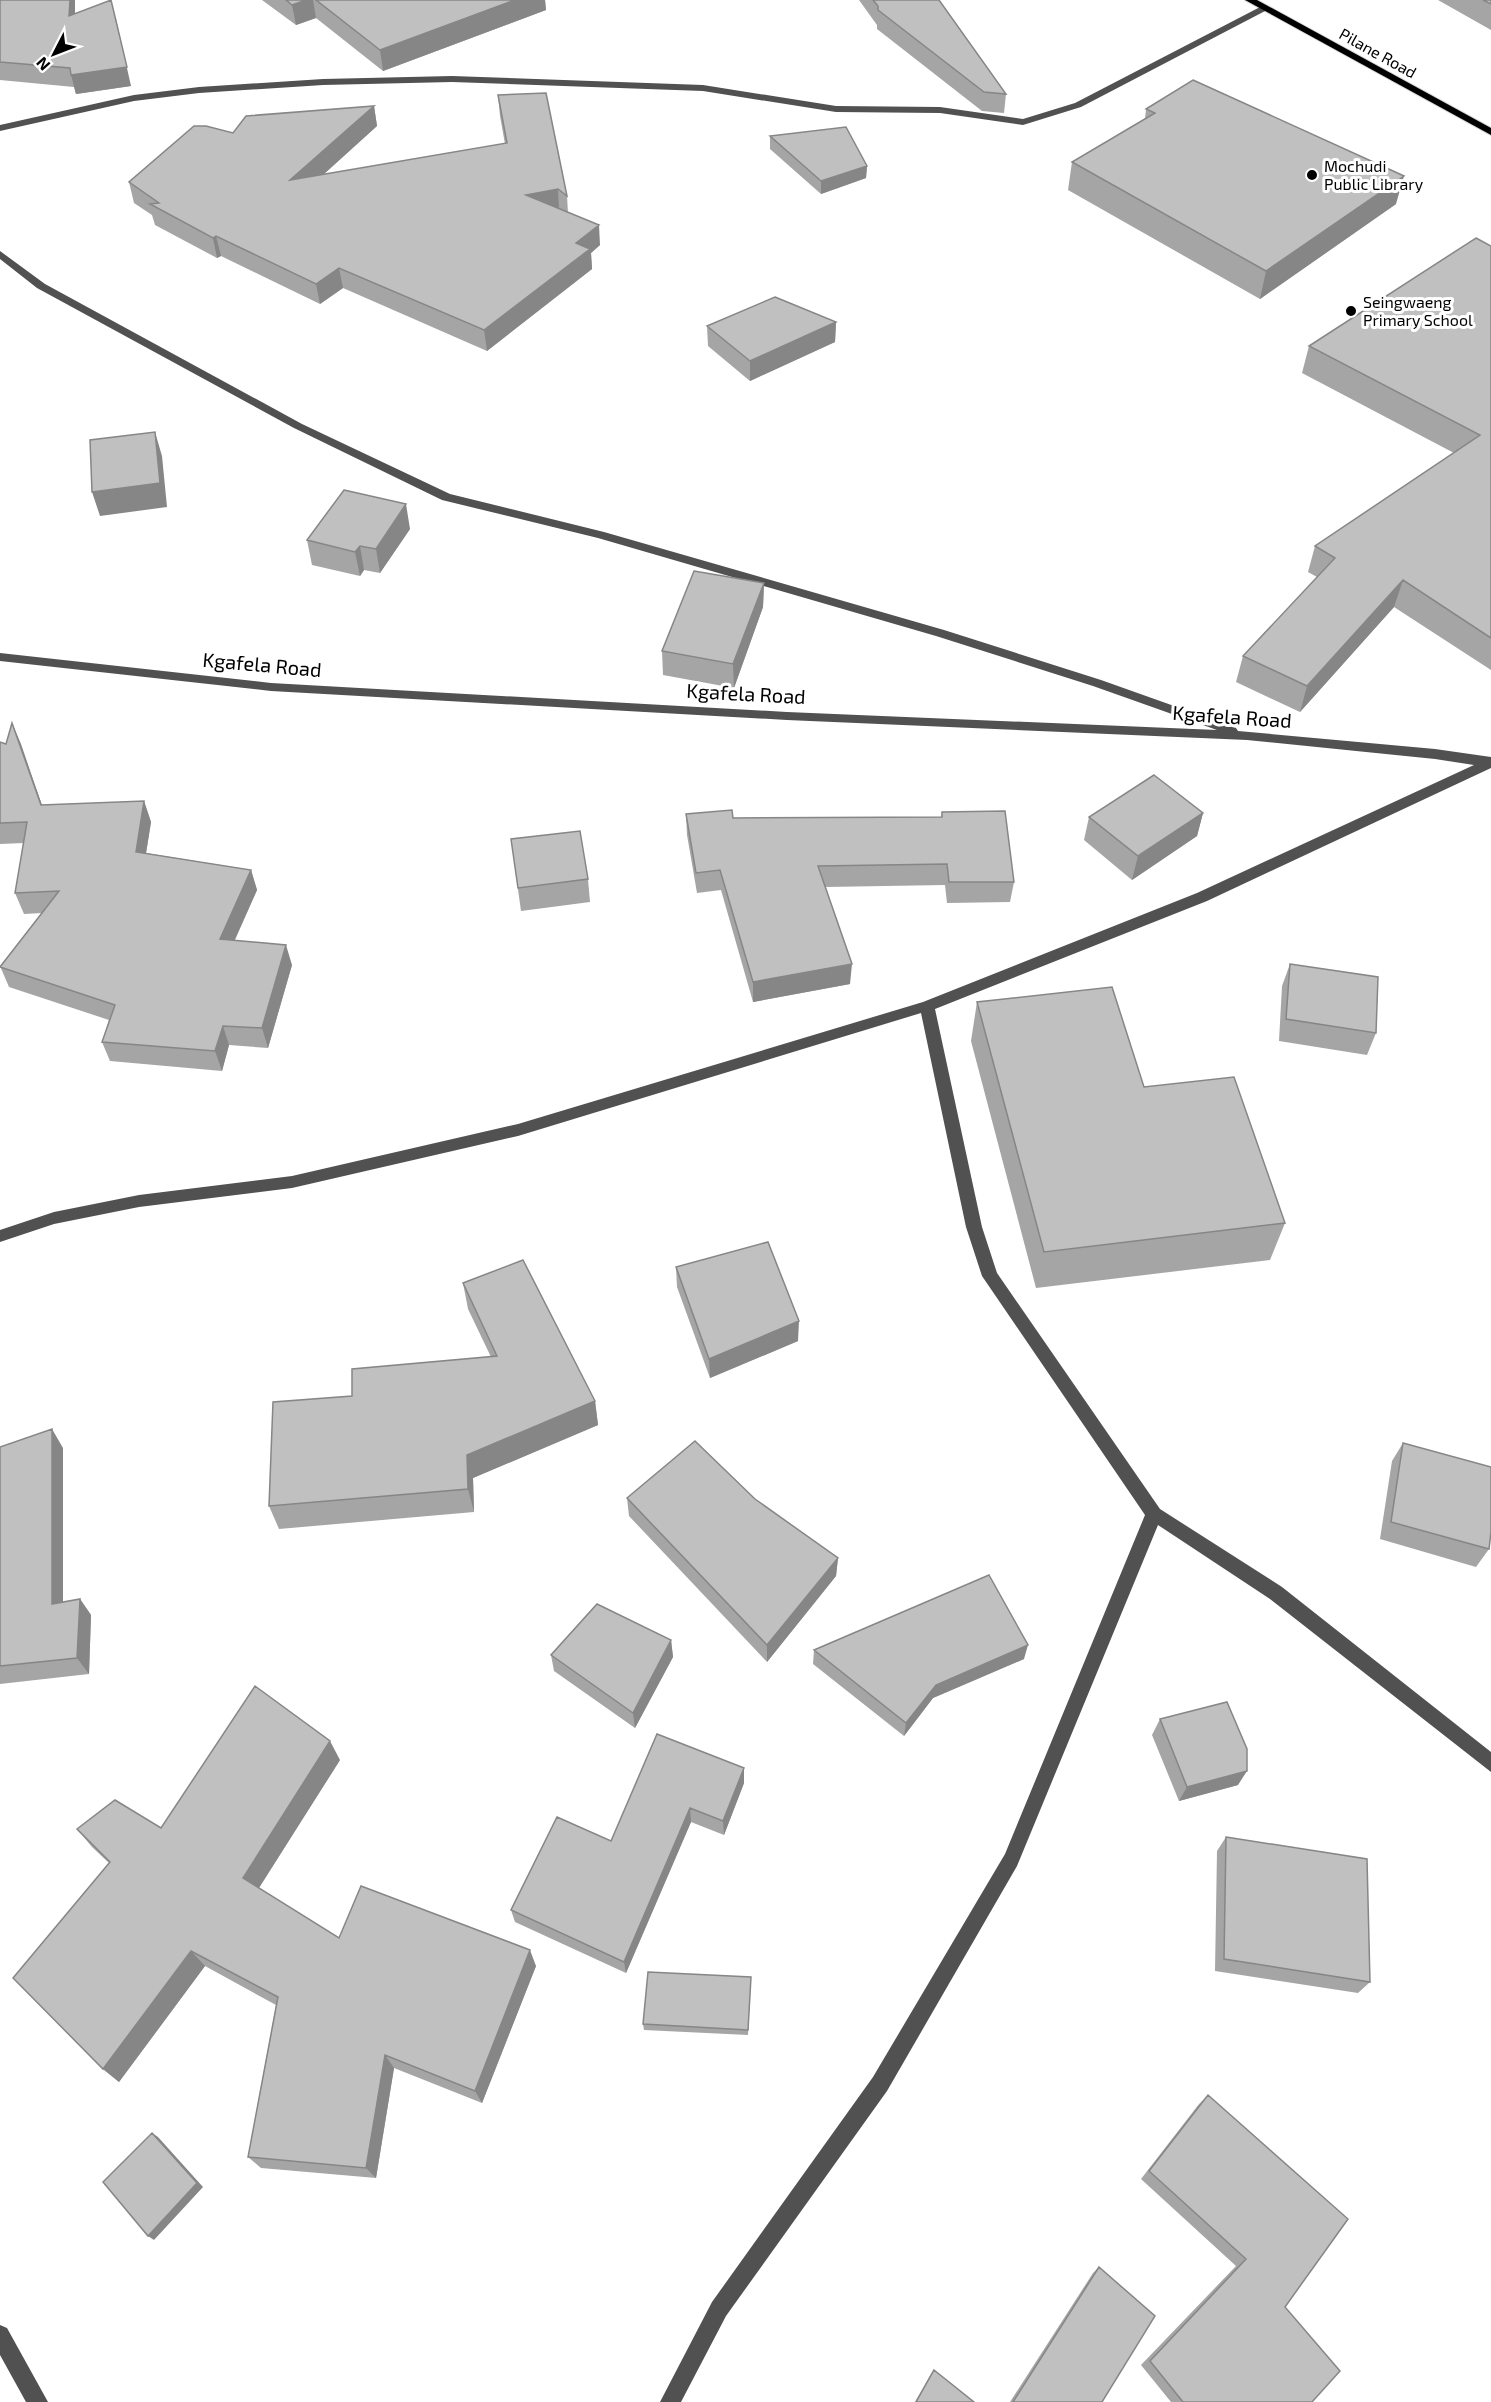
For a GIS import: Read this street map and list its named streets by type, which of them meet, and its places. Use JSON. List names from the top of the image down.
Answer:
{
  "streets": {
    "main road": ["Pilane Road"],
    "street": ["Kgafela Road"]
  },
  "places": ["Mochudi Public Library", "Seingwaeng Primary School"],
  "north": "bottom left"
}
